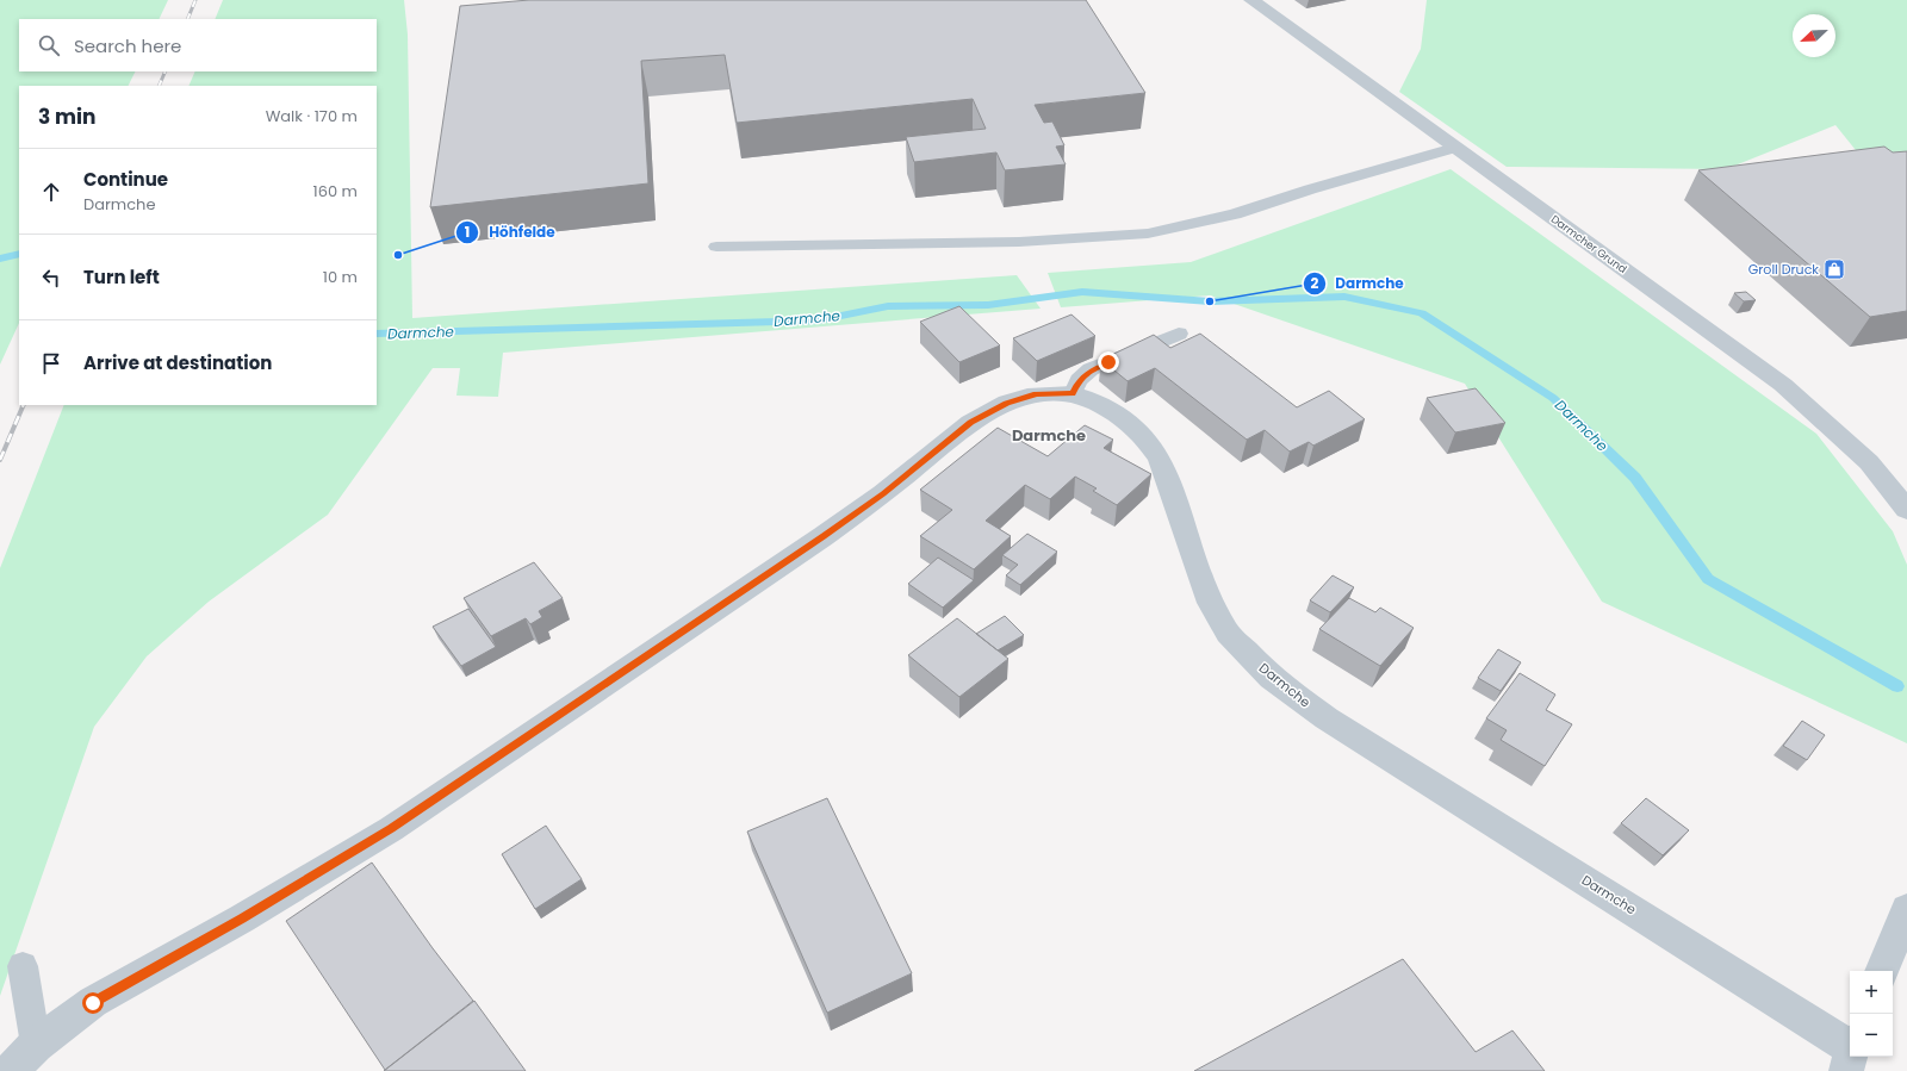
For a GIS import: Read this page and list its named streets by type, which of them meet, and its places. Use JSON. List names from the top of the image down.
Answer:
{
  "streets": {
    "street": ["Darmcher Grund", "Darmche"]
  },
  "districts": ["Darmche"],
  "water": ["Darmche"],
  "places": {
    "other": ["Höhfelde", "Darmche"],
    "shop": ["Groll Druck"]
  },
  "north": "bottom left",
  "page": {
    "search": "Search here",
    "heading": ["3 min", "Walk · 170 m"],
    "list": [
      ["Continue", "Darmche", "160 m"],
      ["Turn left", "10 m"],
      "Arrive at destination"
    ],
    "map_buttons": ["+", "−"]
  }
}
